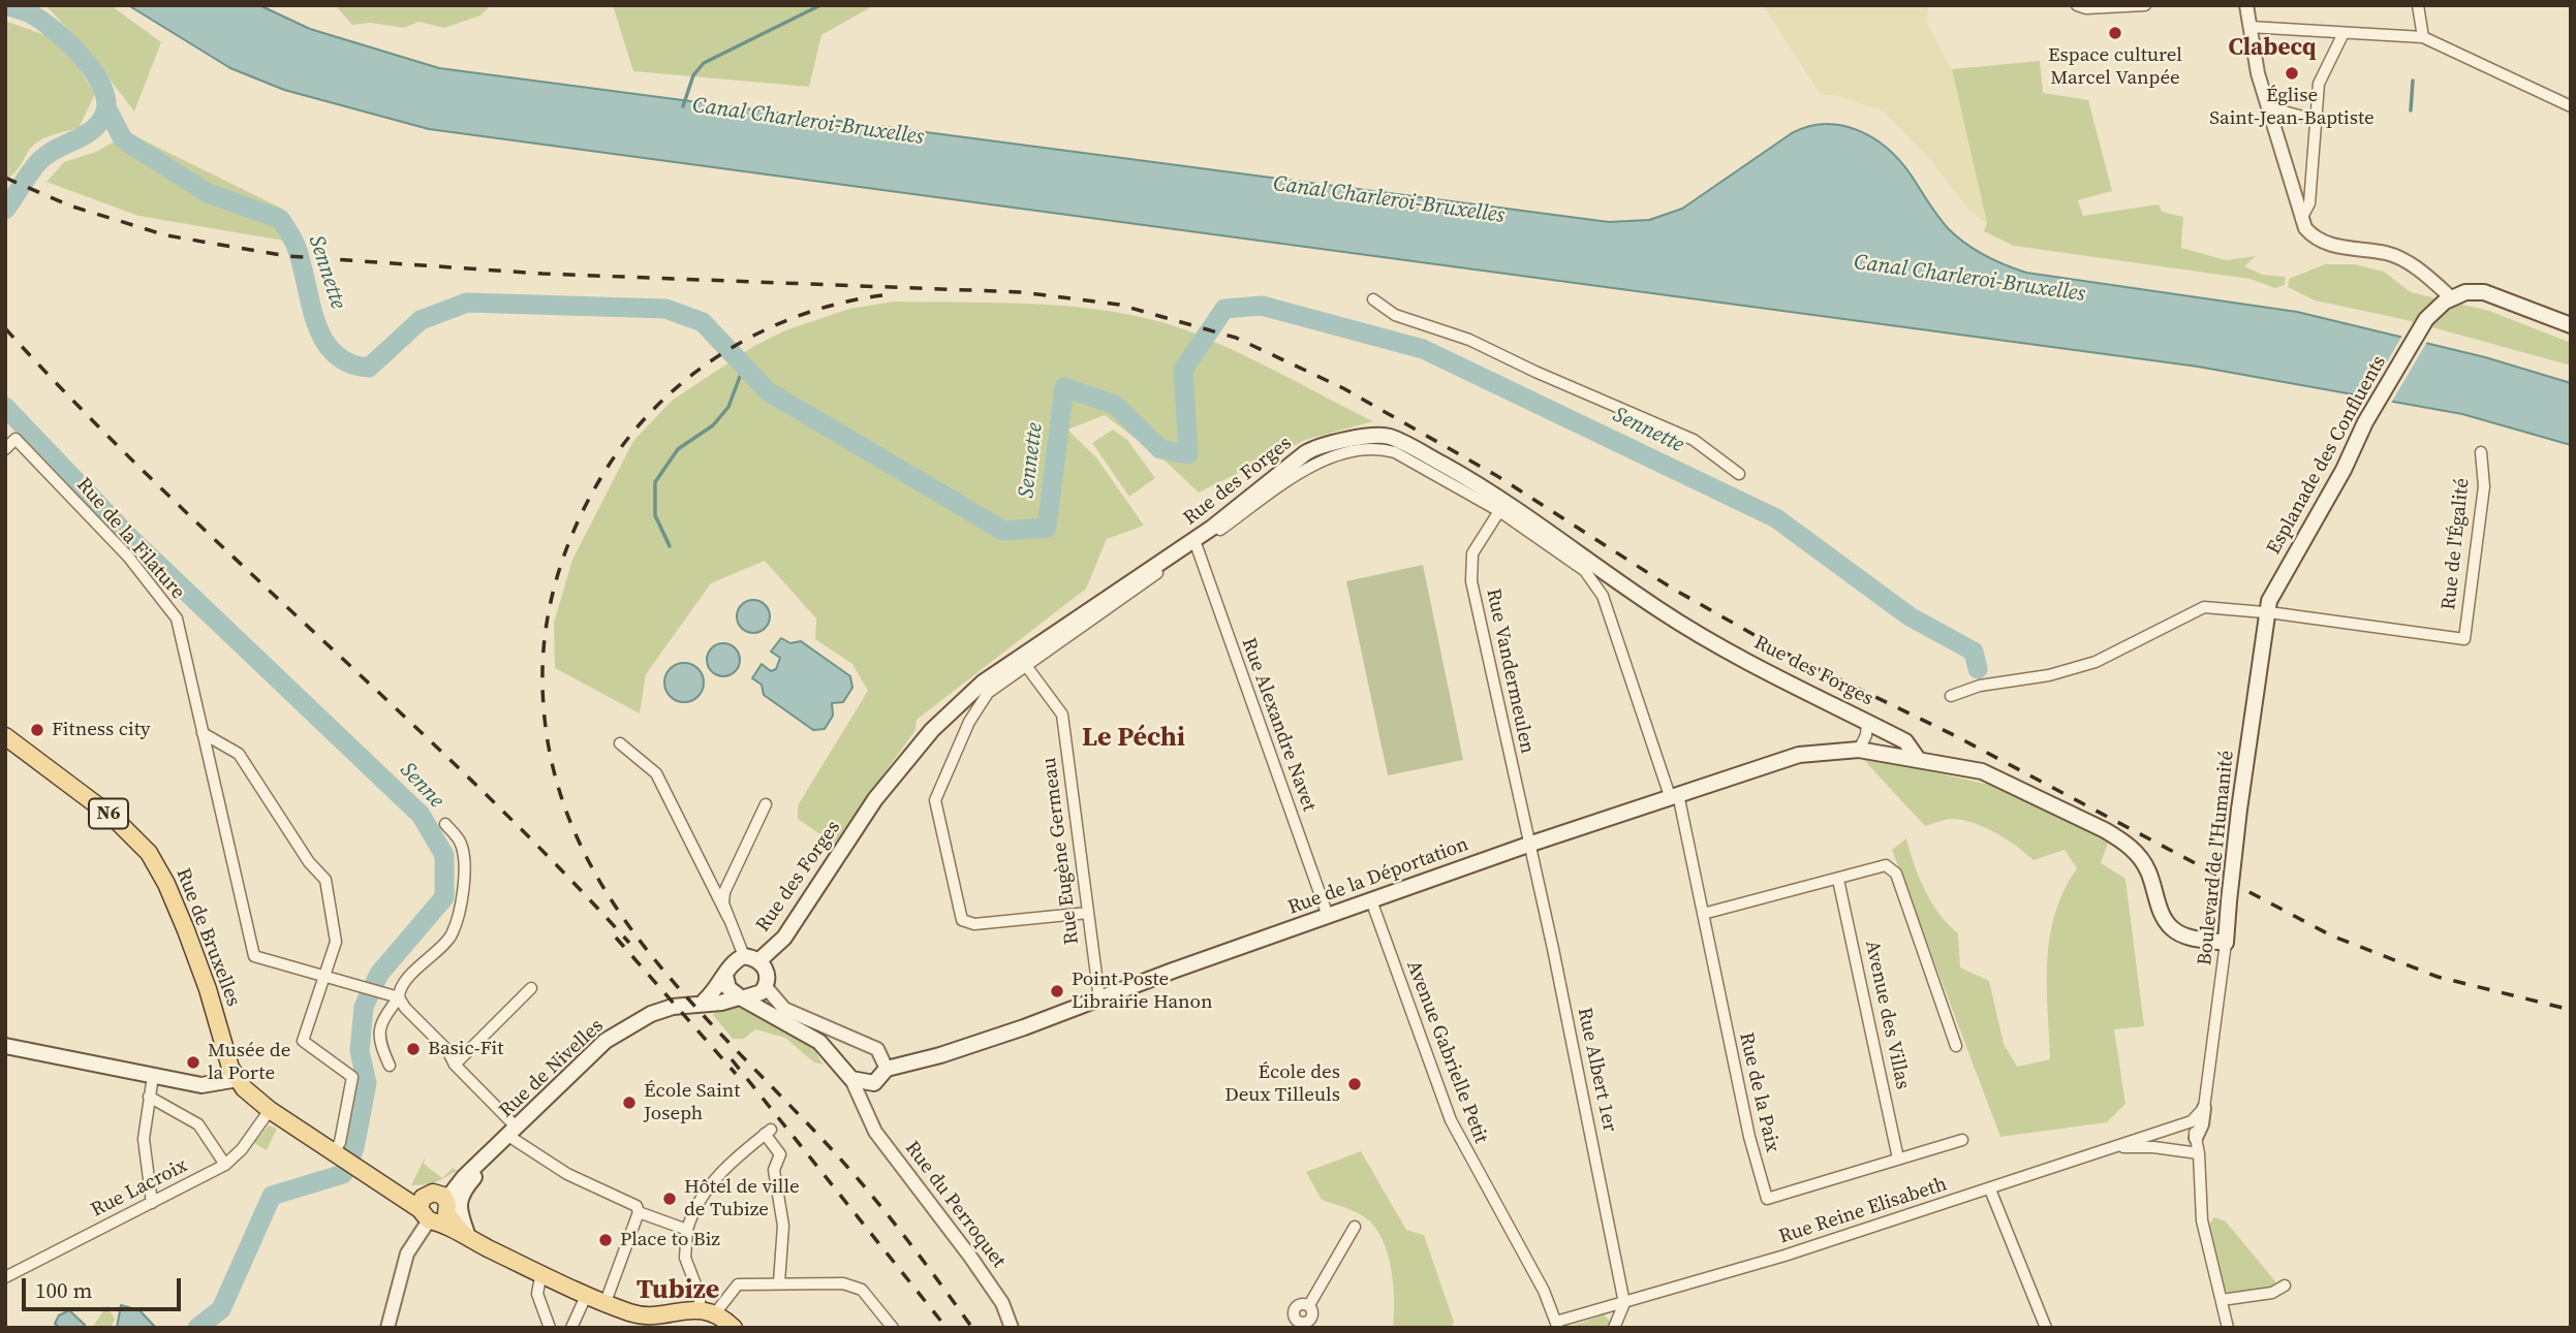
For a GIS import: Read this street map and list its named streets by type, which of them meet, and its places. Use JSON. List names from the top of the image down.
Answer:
{
  "streets": {
    "main road": [
      "Esplanade des Confluents",
      "Rue des Forges",
      "N6",
      "Boulevard de l'Humanité",
      "Rue de la Déportation",
      "Rue de Bruxelles",
      "Rue de Nivelles"
    ],
    "street": [
      "Rue de la Filature",
      "Rue de l'Égalité",
      "Rue Vandermeulen",
      "Rue Alexandre Navet",
      "Rue Eugène Germeau",
      "Avenue des Villas",
      "Avenue Gabrielle Petit",
      "Rue Albert 1er",
      "Rue de la Paix",
      "Rue Lacroix",
      "Rue du Perroquet",
      "Rue Reine Elisabeth"
    ]
  },
  "crossings": [
    ["Esplanade des Confluents", "Rue de l'Égalité"],
    ["Esplanade des Confluents", "Boulevard de l'Humanité"],
    ["Rue des Forges", "Rue Vandermeulen"],
    ["Rue des Forges", "Rue Alexandre Navet"],
    ["Rue des Forges", "Rue Eugène Germeau"],
    ["Rue des Forges", "Rue de la Déportation"],
    ["Rue des Forges", "Rue de Nivelles"],
    ["Rue des Forges", "Rue de la Paix"],
    ["Rue de l'Égalité", "Boulevard de l'Humanité"],
    ["Rue Vandermeulen", "Rue de la Déportation"],
    ["Rue Vandermeulen", "Rue Albert 1er"],
    ["Rue Alexandre Navet", "Rue de la Déportation"],
    ["Rue Eugène Germeau", "Rue de la Déportation"],
    ["Boulevard de l'Humanité", "Rue de la Déportation"],
    ["Rue de la Déportation", "Avenue Gabrielle Petit"],
    ["Rue de la Déportation", "Rue Albert 1er"],
    ["Rue de la Déportation", "Rue de la Paix"],
    ["Rue de Bruxelles", "Rue de Nivelles"],
    ["Rue de Bruxelles", "Rue Lacroix"],
    ["Avenue des Villas", "Rue de la Paix"],
    ["Avenue Gabrielle Petit", "Rue Reine Elisabeth"],
    ["Rue Albert 1er", "Rue Reine Elisabeth"]
  ],
  "districts": ["Clabecq", "Le Péchi", "Tubize"],
  "water": ["Canal Charleroi-Bruxelles", "Sennette", "Senne"],
  "places": [
    "Espace culturel Marcel Vanpée",
    "Église Saint-Jean-Baptiste",
    "Fitness city",
    "Point Poste Librairie Hanon",
    "Basic-Fit",
    "Musée de la Porte",
    "École des Deux Tilleuls",
    "École Saint Joseph",
    "Hôtel de ville de Tubize",
    "Place to Biz"
  ],
  "scale_bar": "100 m"
}
